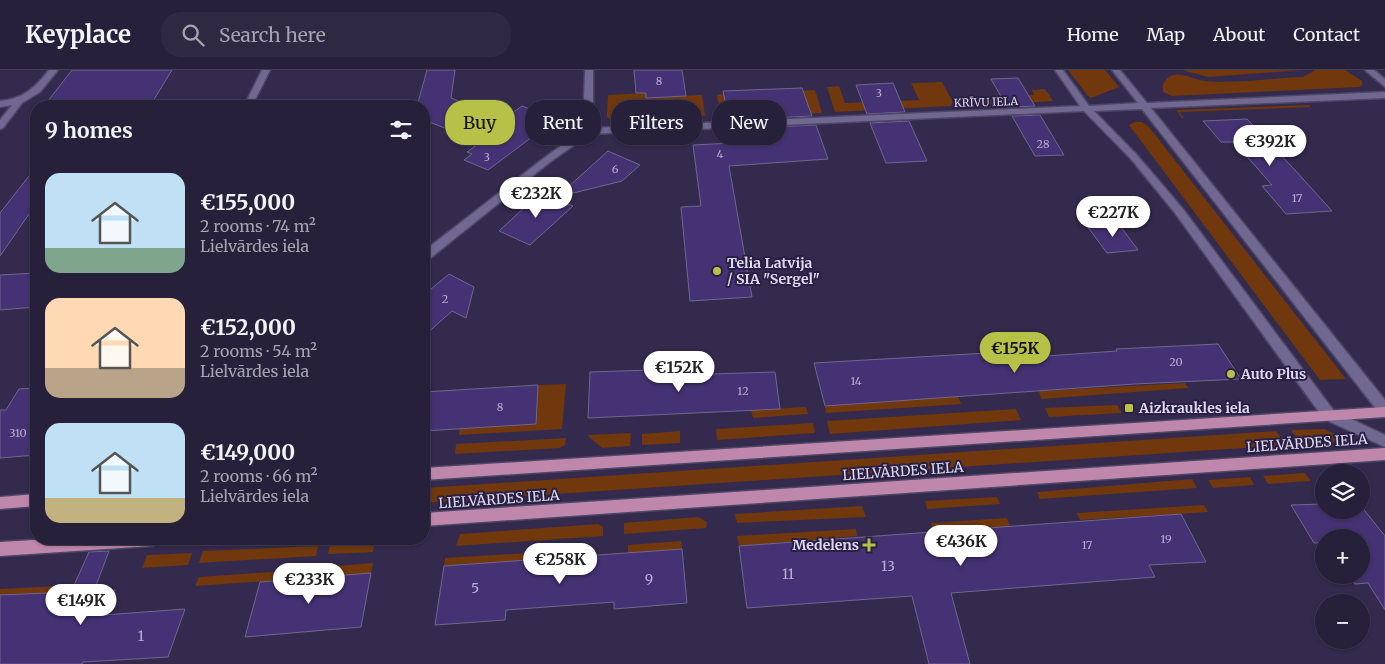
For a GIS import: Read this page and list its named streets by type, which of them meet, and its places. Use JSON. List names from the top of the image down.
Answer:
{
  "streets": {
    "main road": ["LIELVĀRDES IELA"],
    "street": ["KRĪVU IELA"]
  },
  "places": {
    "other": ["Telia Latvija / SIA \"Sergel\"", "Auto Plus"],
    "transit": ["Aizkraukles iela"],
    "health": ["Medelens"]
  },
  "house_numbers": [
    "8",
    "3",
    "28",
    "4",
    "3",
    "6",
    "17",
    "2",
    "20",
    "14",
    "12",
    "8",
    "310",
    "19",
    "17",
    "13",
    "11",
    "9",
    "5",
    "1"
  ],
  "page": {
    "header": "Keyplace",
    "search": "Search here",
    "nav": [
      "Home",
      "Map",
      "About",
      "Contact"
    ],
    "chip": [
      "Buy",
      "Rent",
      "Filters",
      "New"
    ],
    "heading": "9 homes",
    "price": [
      "€392K",
      "€232K",
      "€227K",
      "€155K",
      "€152K",
      "€436K",
      "€258K",
      "€233K",
      "€149K"
    ],
    "list": [
      {
        "name": "€155,000",
        "note": "2 rooms · 74 m² · Lielvārdes iela"
      },
      {
        "name": "€152,000",
        "note": "2 rooms · 54 m² · Lielvārdes iela"
      },
      {
        "name": "€149,000",
        "note": "2 rooms · 66 m² · Lielvārdes iela"
      }
    ],
    "map_buttons": ["+", "−"]
  }
}
